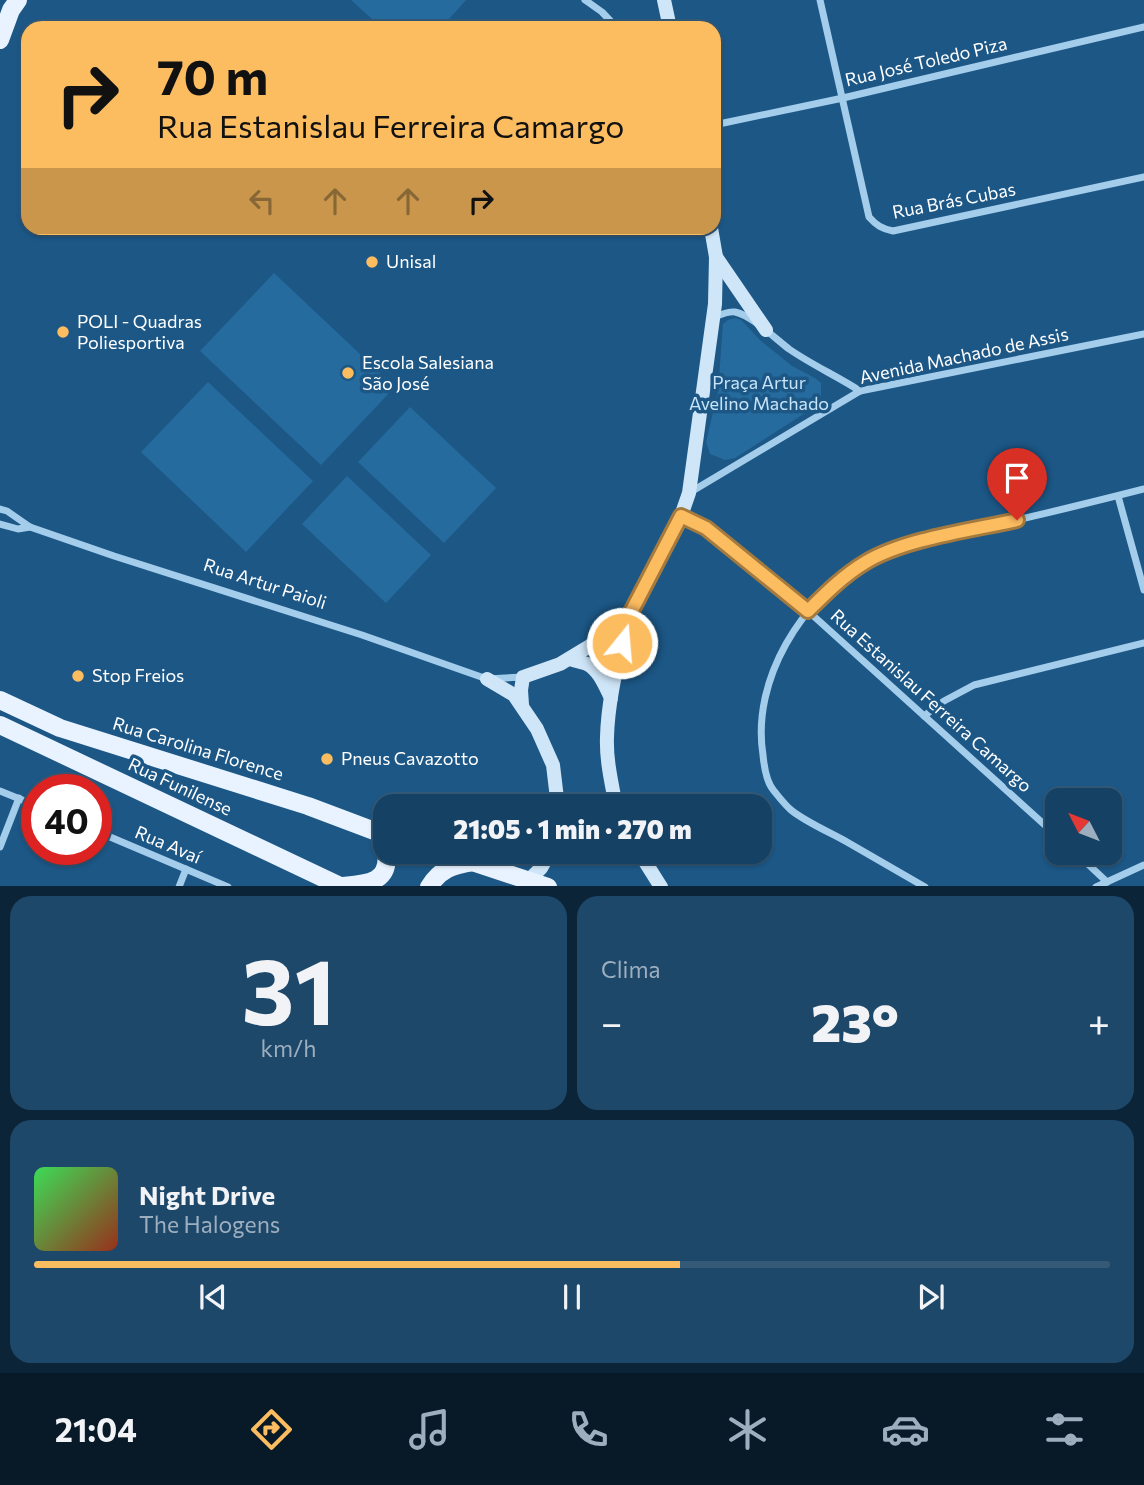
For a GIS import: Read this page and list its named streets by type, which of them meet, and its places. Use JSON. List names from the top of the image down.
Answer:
{
  "streets": {
    "main road": ["Rua Carolina Florence", "Rua Funilense"],
    "street": [
      "Rua José Toledo Piza",
      "Rua Brás Cubas",
      "Avenida Machado de Assis",
      "Rua Artur Paioli",
      "Rua Estanislau Ferreira Camargo",
      "Rua Avaí"
    ]
  },
  "crossings": [
    ["Rua José Toledo Piza", "Rua Brás Cubas"]
  ],
  "parks": ["Praça Artur Avelino Machado"],
  "places": [
    "Unisal",
    "POLI - Quadras Poliesportiva",
    "Escola Salesiana São José",
    "Stop Freios",
    "Pneus Cavazotto"
  ],
  "north": "top left",
  "page": {
    "turn": ["70 m", "Rua Estanislau Ferreira Camargo"],
    "limit": "40",
    "trip": "21:05 · 1 min · 270 m",
    "tile": [
      ["31", "km/h"],
      "Clima"
    ],
    "heat": ["−", "23°", "+"],
    "song": ["Night Drive", "The Halogens"],
    "tabs": "21:04"
  }
}
